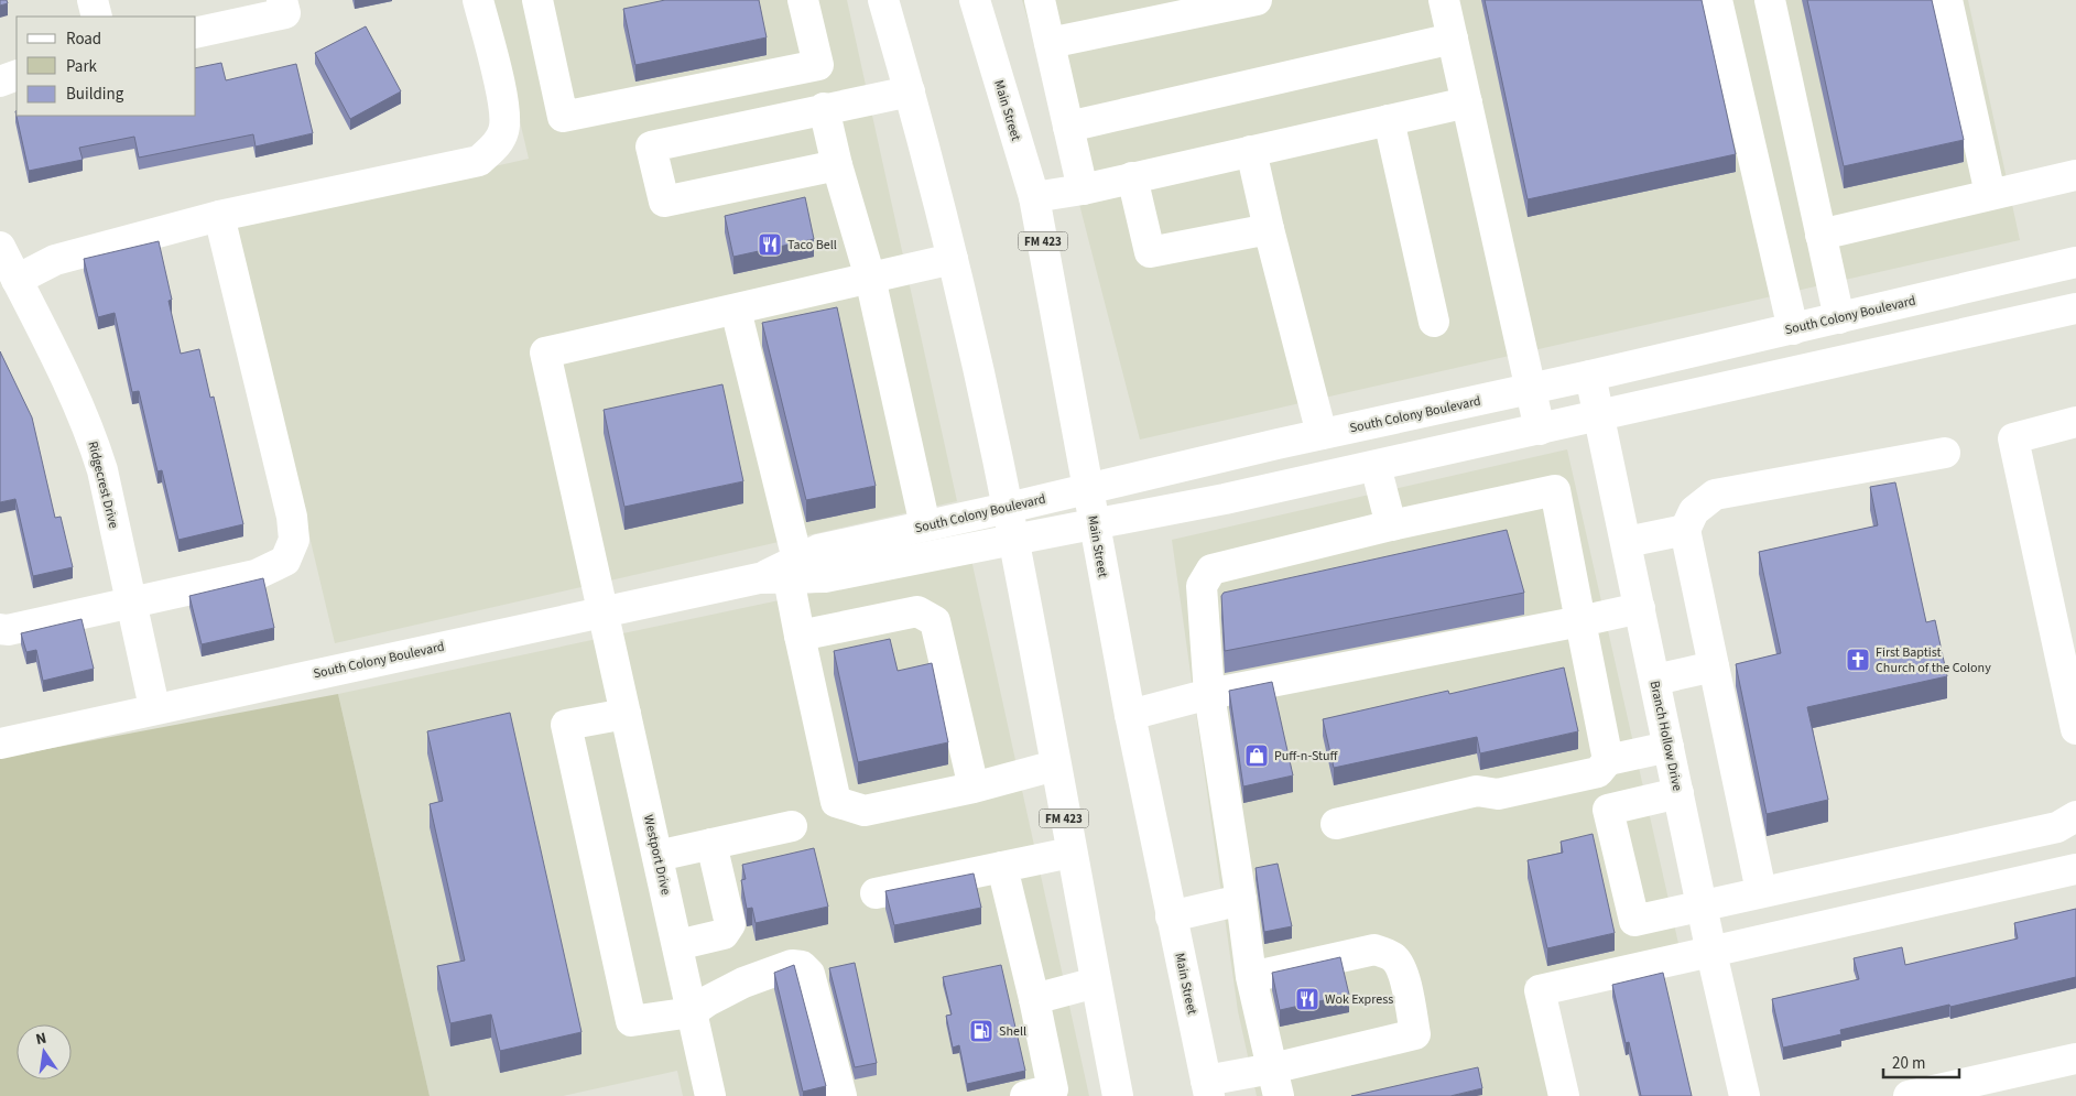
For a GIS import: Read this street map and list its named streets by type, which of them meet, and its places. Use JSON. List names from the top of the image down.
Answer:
{
  "streets": {
    "main road": [
      "Main Street",
      "FM 423",
      "South Colony Boulevard",
      "Ridgecrest Drive",
      "Branch Hollow Drive",
      "Westport Drive"
    ]
  },
  "crossings": [
    ["Main Street", "South Colony Boulevard"],
    ["FM 423", "South Colony Boulevard"],
    ["South Colony Boulevard", "Ridgecrest Drive"],
    ["South Colony Boulevard", "Branch Hollow Drive"],
    ["South Colony Boulevard", "Westport Drive"]
  ],
  "places": {
    "restaurant": ["Taco Bell", "Wok Express"],
    "church": ["First Baptist Church of the Colony"],
    "shop": ["Puff-n-Stuff"],
    "fuel station": ["Shell"]
  },
  "legend": ["Road", "Park", "Building"],
  "scale_bar": "20 m",
  "north": "top"
}
